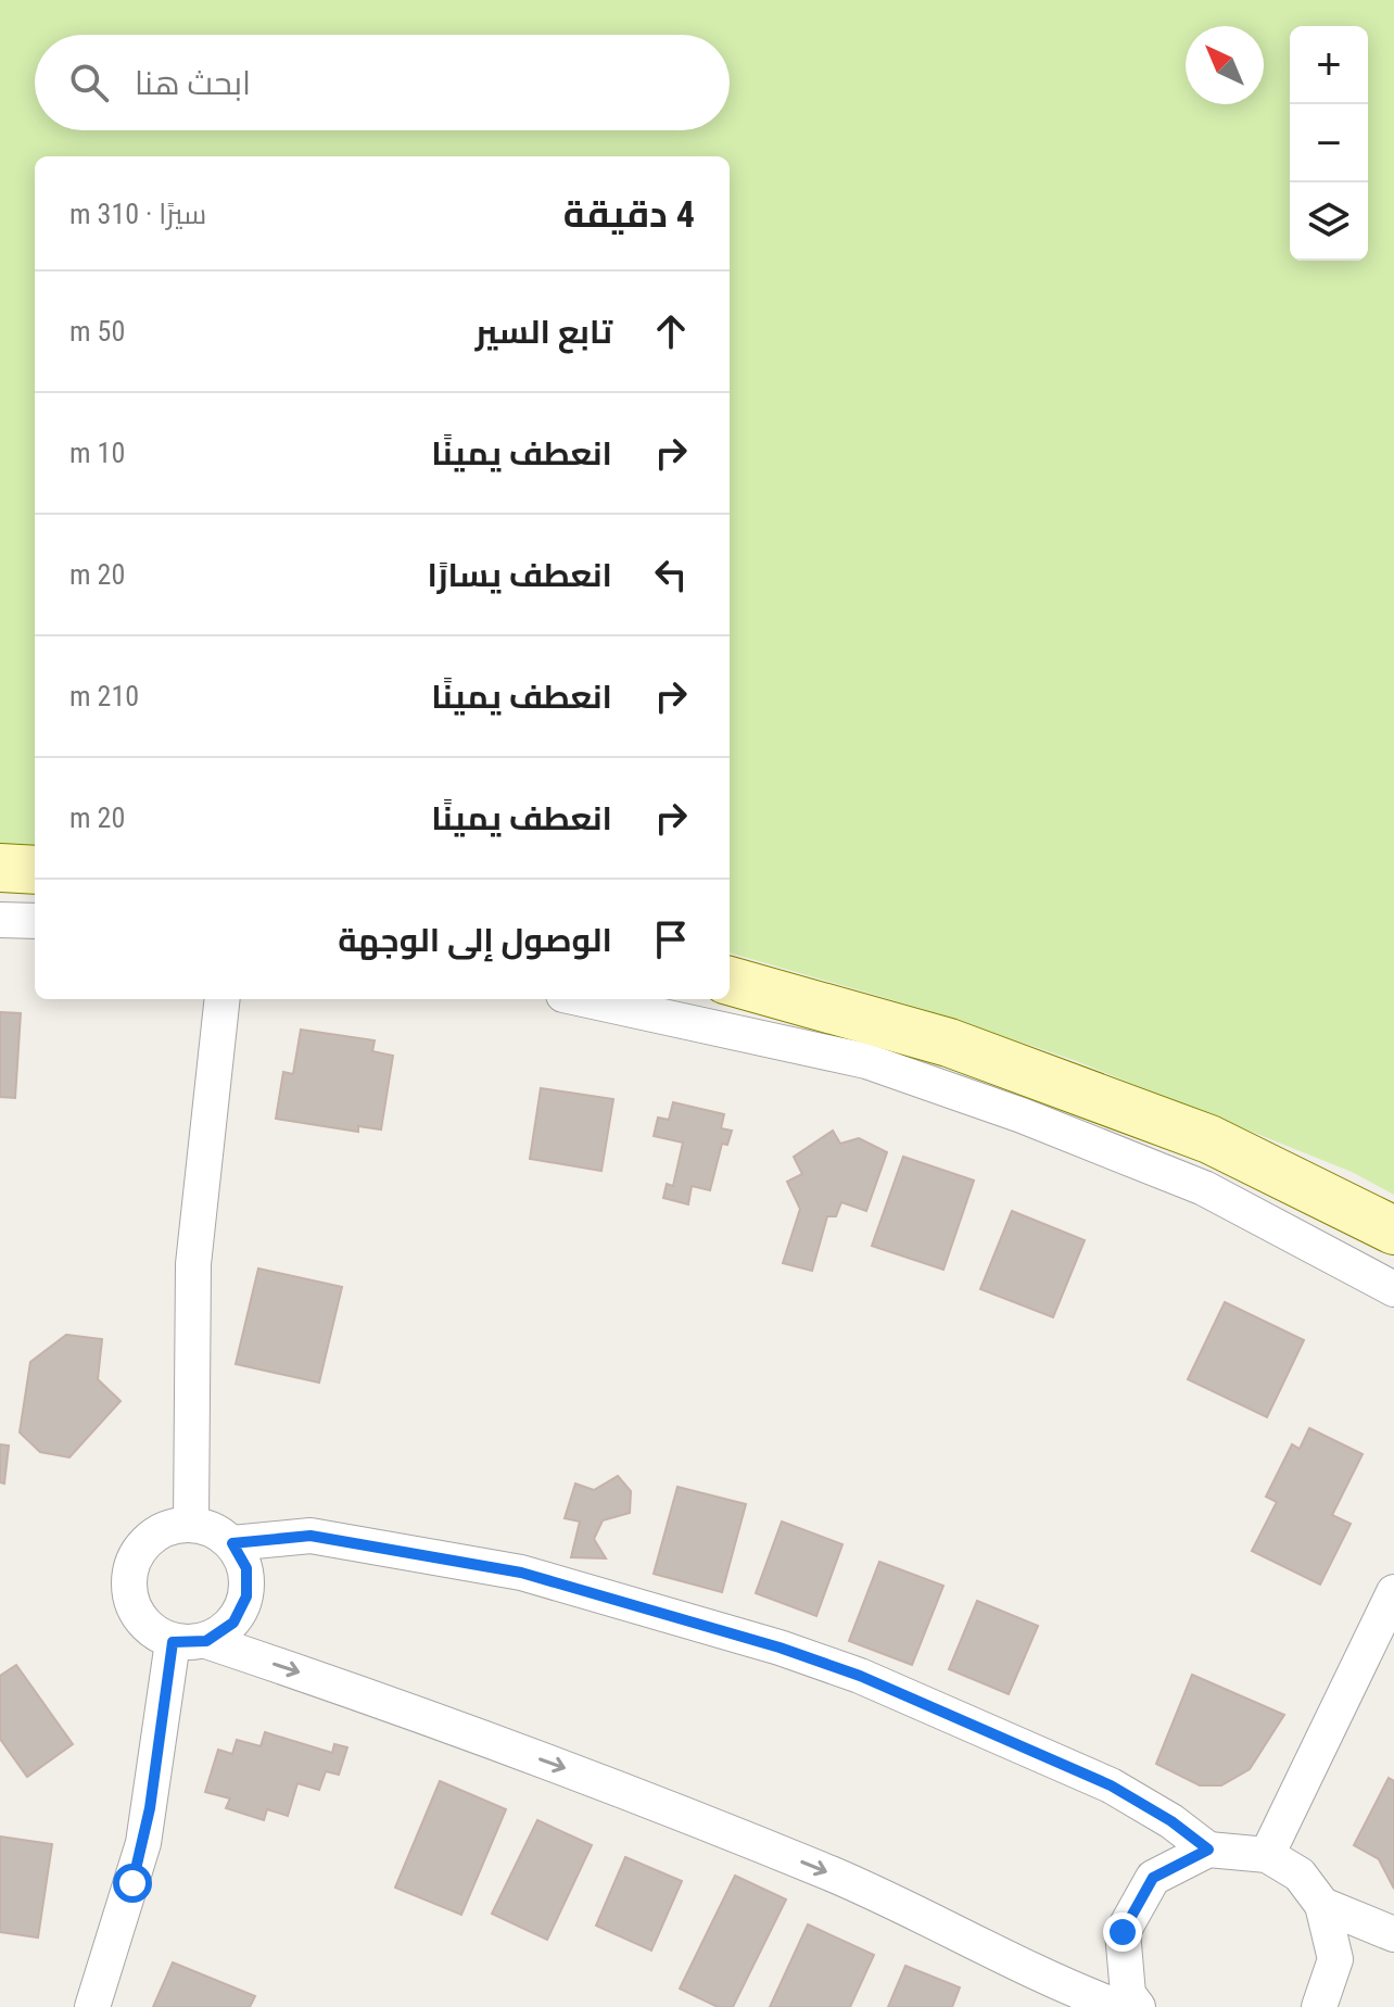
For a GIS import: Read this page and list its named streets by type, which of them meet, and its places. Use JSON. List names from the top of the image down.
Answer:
{
  "north": "top left",
  "page": {
    "map_buttons": ["+", "−"],
    "search": "ابحث هنا",
    "heading": ["4 دقيقة", "سيرًا · 310 m"],
    "list": [
      ["تابع السير", "50 m"],
      ["انعطف يمينًا", "10 m"],
      ["انعطف يسارًا", "20 m"],
      ["انعطف يمينًا", "210 m"],
      ["انعطف يمينًا", "20 m"],
      "الوصول إلى الوجهة"
    ]
  }
}
